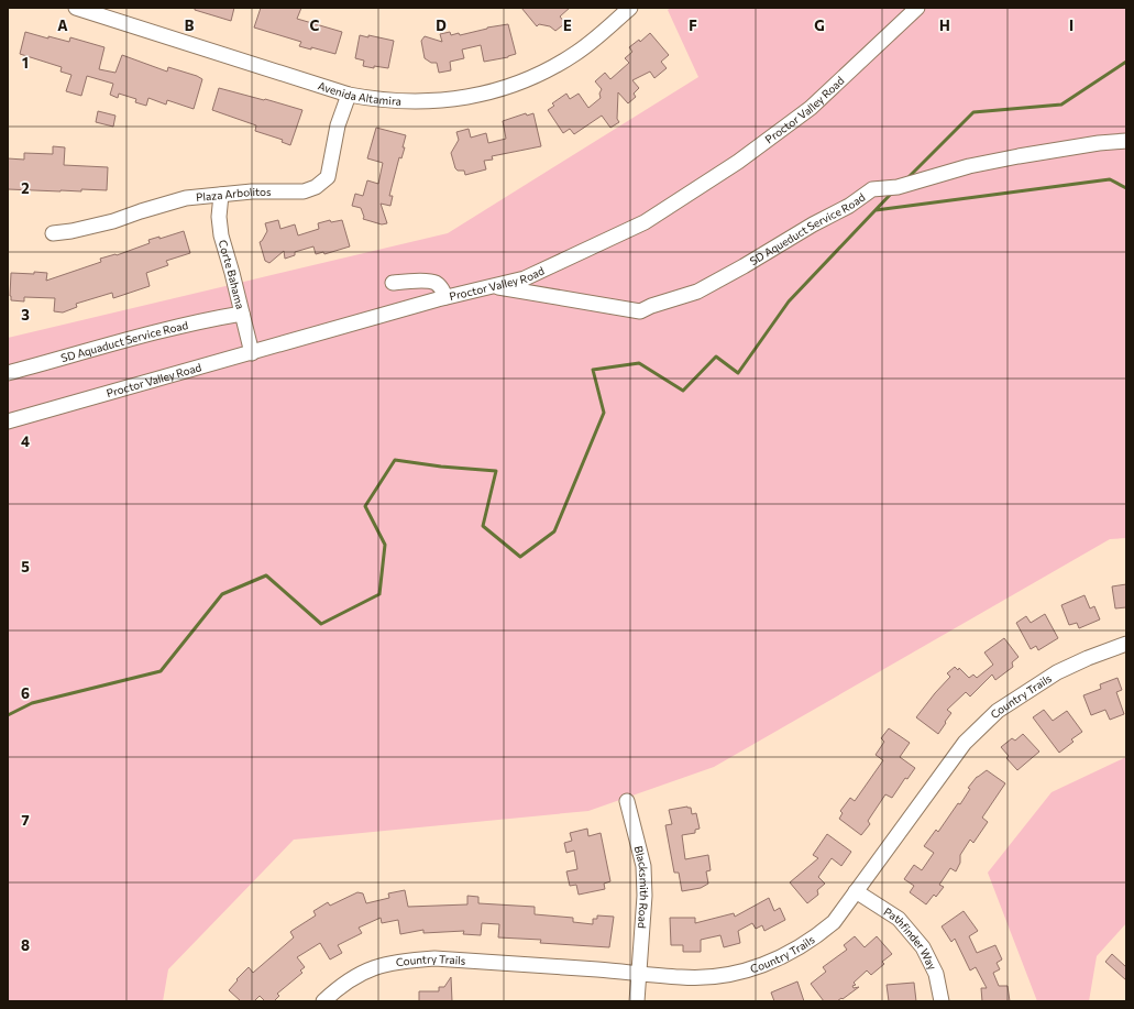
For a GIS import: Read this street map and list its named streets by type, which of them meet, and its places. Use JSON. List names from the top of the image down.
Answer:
{
  "streets": {
    "street": [
      "Avenida Altamira",
      "Proctor Valley Road",
      "Plaza Arbolitos",
      "SD Aqueduct Service Road",
      "Corte Bahama",
      "SD Aquaduct Service Road",
      "Country Trails",
      "Blacksmith Road",
      "Pathfinder Way"
    ]
  },
  "crossings": [
    ["Avenida Altamira", "Plaza Arbolitos"],
    ["Proctor Valley Road", "SD Aqueduct Service Road"],
    ["Proctor Valley Road", "Corte Bahama"],
    ["Plaza Arbolitos", "Corte Bahama"],
    ["Corte Bahama", "SD Aquaduct Service Road"],
    ["Country Trails", "Blacksmith Road"],
    ["Country Trails", "Pathfinder Way"]
  ],
  "grid": {
    "columns": [
      "A",
      "B",
      "C",
      "D",
      "E",
      "F",
      "G",
      "H",
      "I"
    ],
    "rows": [
      "1",
      "2",
      "3",
      "4",
      "5",
      "6",
      "7",
      "8"
    ]
  }
}
